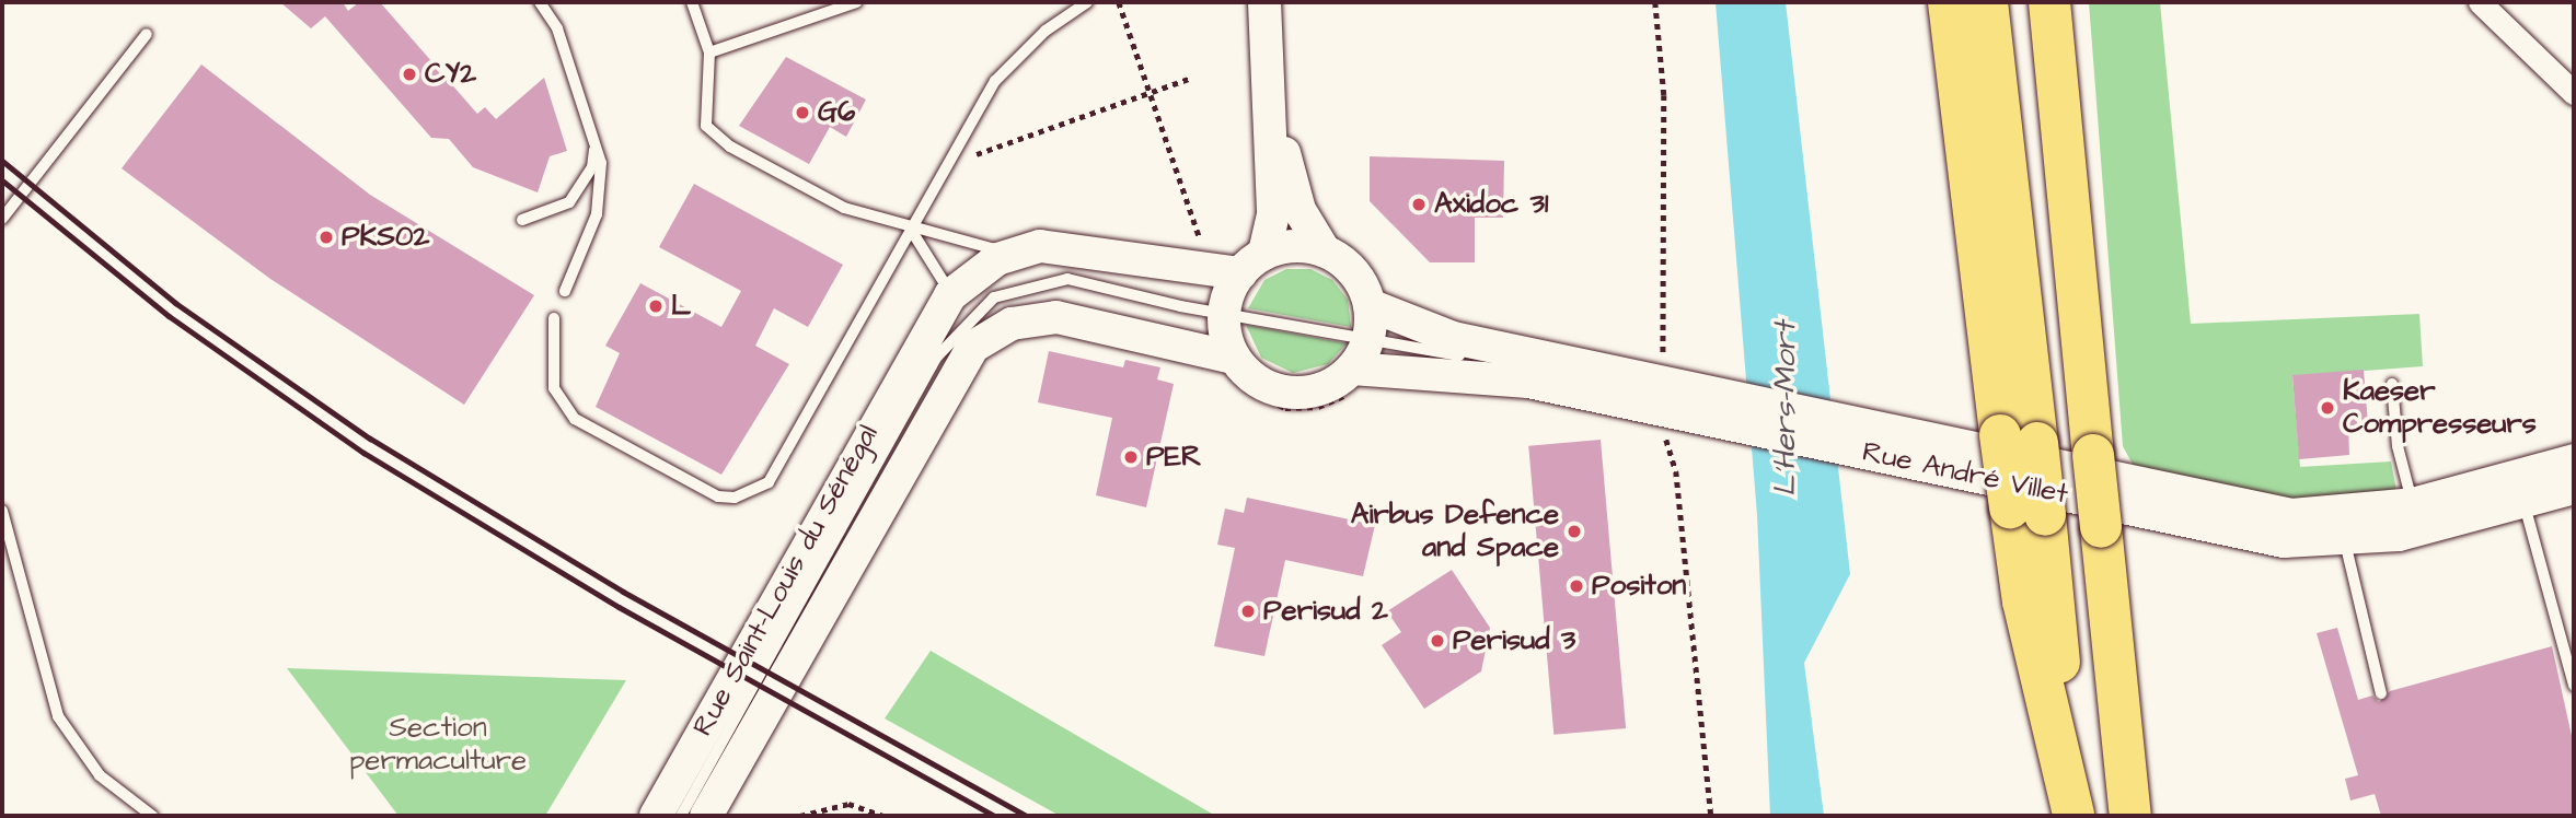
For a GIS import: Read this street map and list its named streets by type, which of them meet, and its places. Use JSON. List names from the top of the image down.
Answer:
{
  "streets": {
    "main road": ["Rue André Villet", "Rue Saint-Louis du Sénégal"]
  },
  "water": ["L'Hers-Mort"],
  "parks": ["Section permaculture"],
  "places": [
    "CY2",
    "G6",
    "Axidoc 31",
    "PKS02",
    "L",
    "Kaeser Compresseurs",
    "PER",
    "Airbus Defence and Space",
    "Positon",
    "Perisud 2",
    "Perisud 3"
  ]
}
